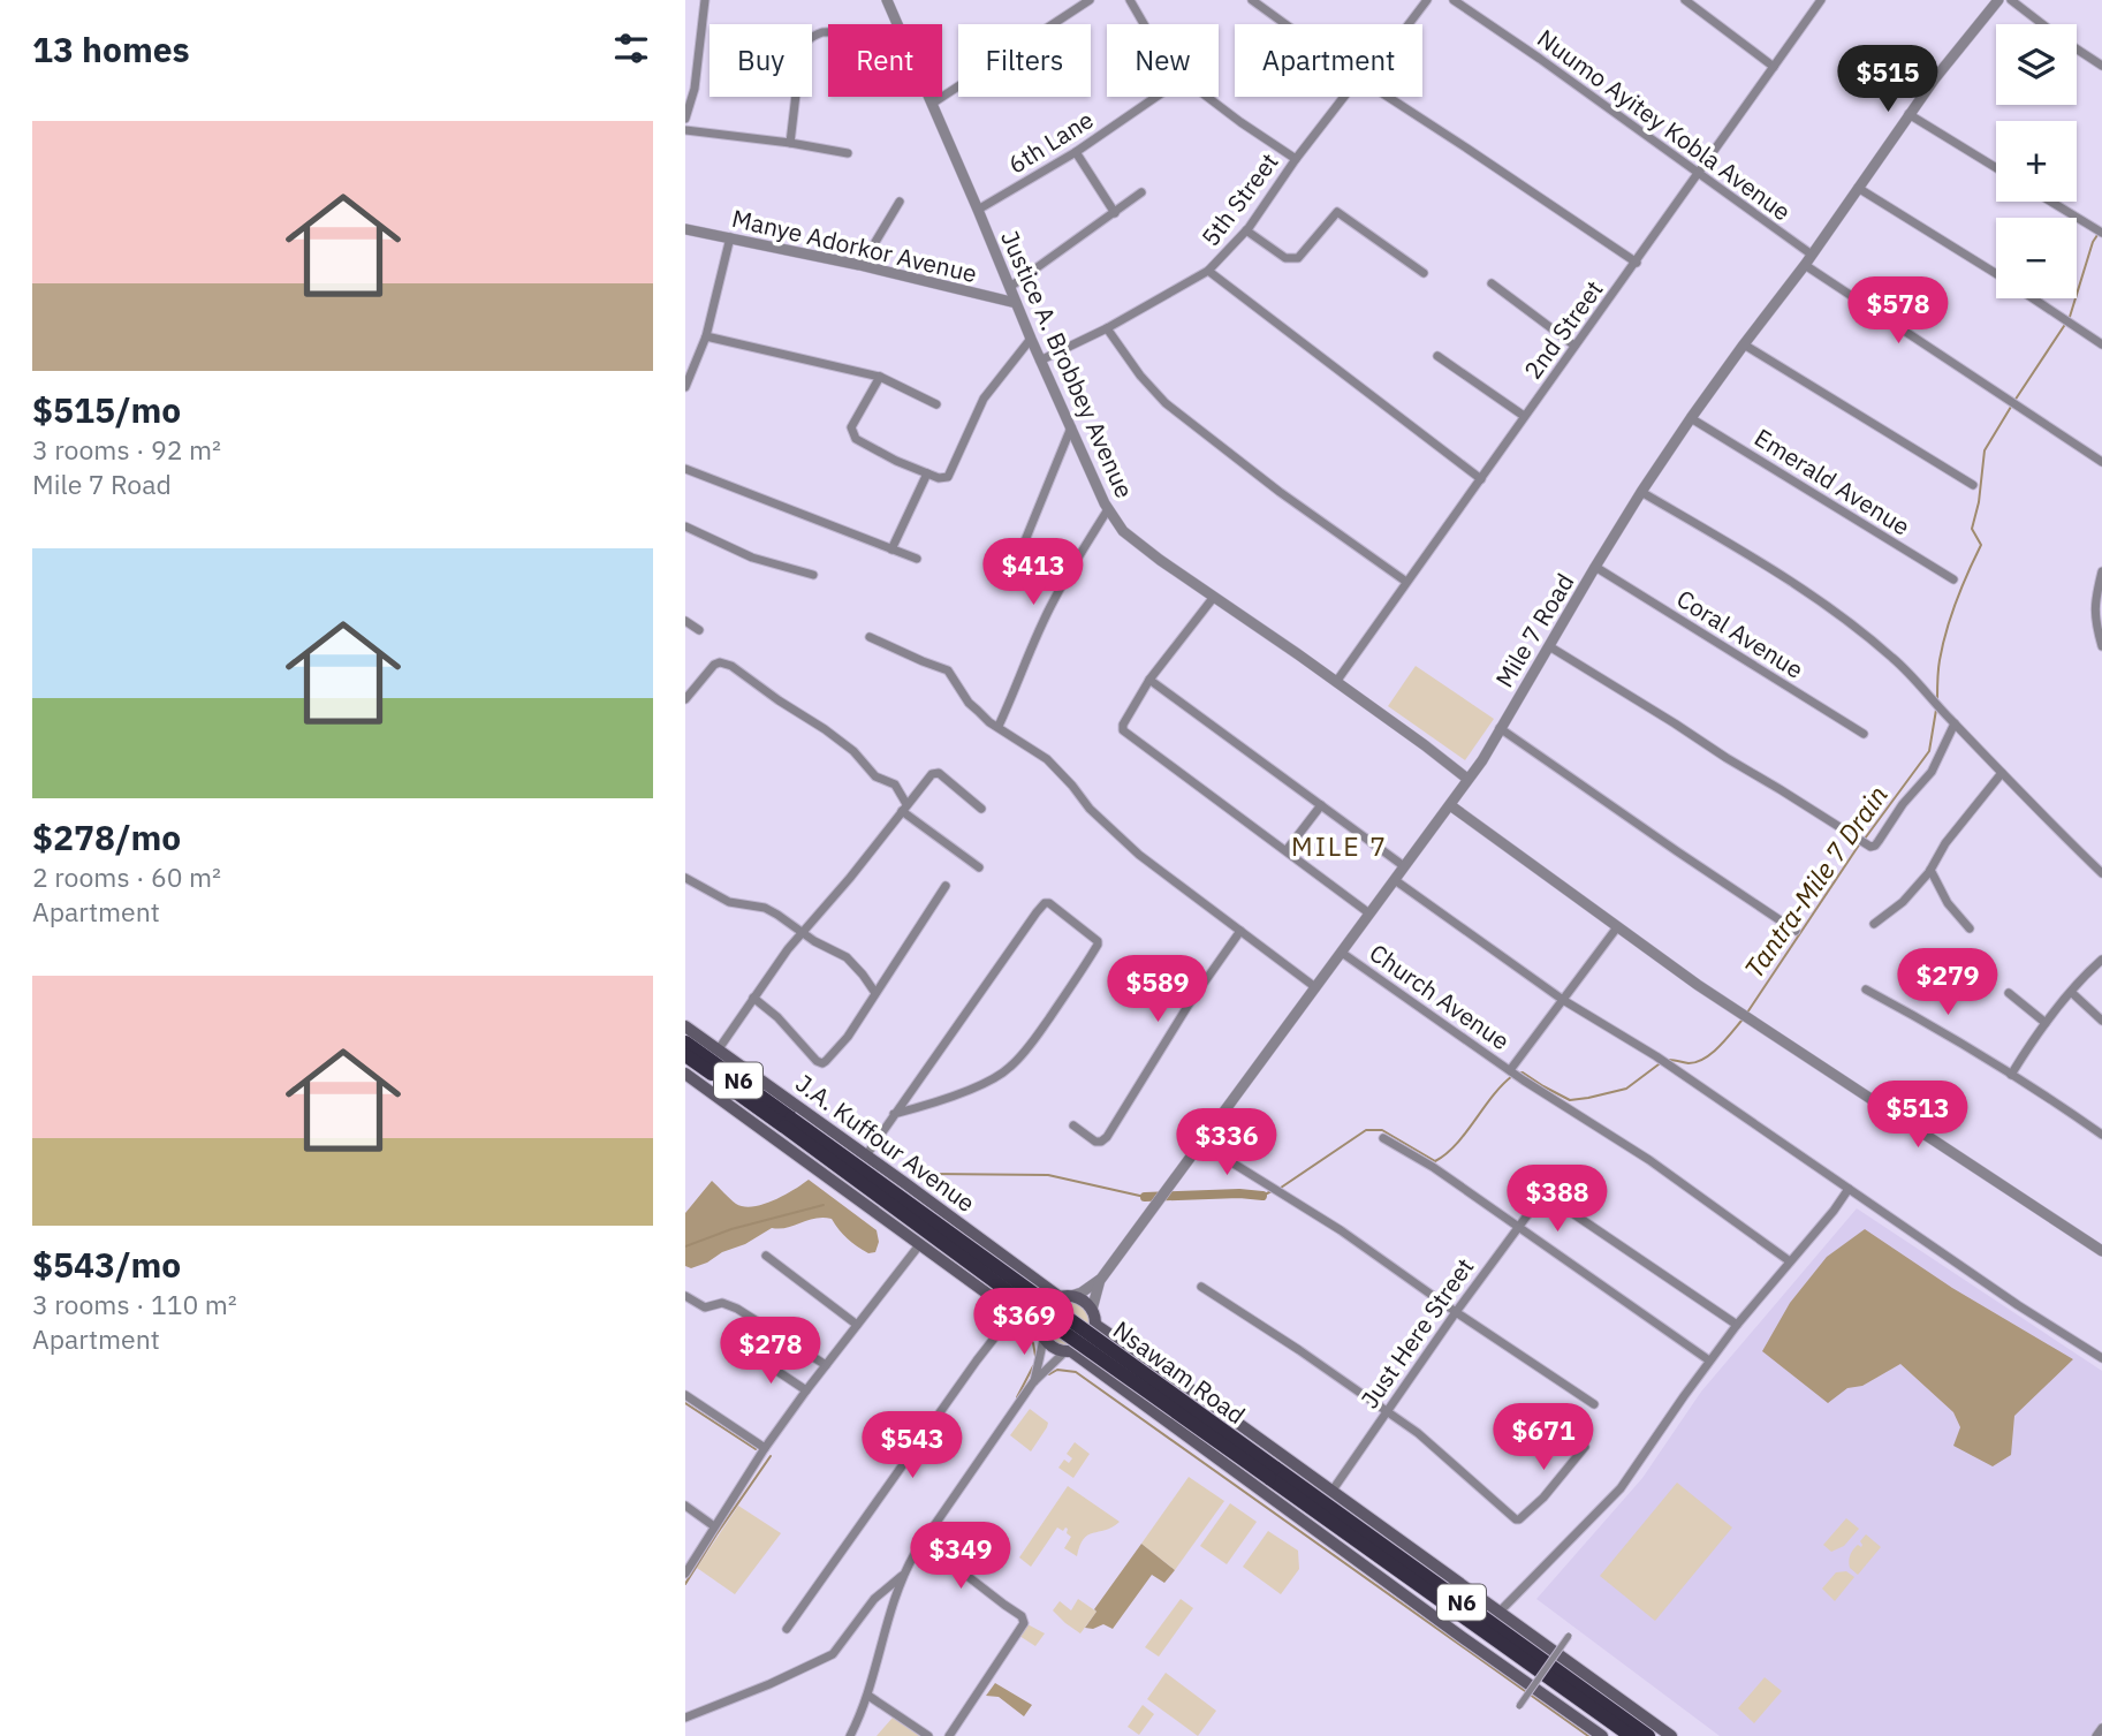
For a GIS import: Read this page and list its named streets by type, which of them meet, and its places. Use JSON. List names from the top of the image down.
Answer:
{
  "streets": {
    "highway": ["N6", "Nsawam Road"],
    "main road": ["J.A. Kuffour Avenue"],
    "street": [
      "Nuumo Ayitey Kobla Avenue",
      "6th Lane",
      "5th Street",
      "Manye Adorkor Avenue",
      "2nd Street",
      "Justice A. Brobbey Avenue",
      "Emerald Avenue",
      "Mile 7 Road",
      "Coral Avenue",
      "Church Avenue",
      "Just Here Street"
    ]
  },
  "crossings": [
    ["Nuumo Ayitey Kobla Avenue", "2nd Street"],
    ["Nuumo Ayitey Kobla Avenue", "Mile 7 Road"],
    ["6th Lane", "Justice A. Brobbey Avenue"],
    ["5th Street", "Justice A. Brobbey Avenue"],
    ["Manye Adorkor Avenue", "Justice A. Brobbey Avenue"],
    ["2nd Street", "Justice A. Brobbey Avenue"],
    ["Justice A. Brobbey Avenue", "Mile 7 Road"],
    ["Emerald Avenue", "Mile 7 Road"],
    ["Mile 7 Road", "Coral Avenue"],
    ["Mile 7 Road", "Church Avenue"]
  ],
  "districts": ["MILE 7"],
  "water": ["Tantra-Mile 7 Drain"],
  "page": {
    "heading": "13 homes",
    "map_buttons": ["+", "−"],
    "chip": [
      "Buy",
      "Rent",
      "Filters",
      "New",
      "Apartment"
    ],
    "price": [
      "$515",
      "$578",
      "$413",
      "$279",
      "$589",
      "$513",
      "$336",
      "$388",
      "$369",
      "$278",
      "$671",
      "$543",
      "$349"
    ],
    "list": [
      {
        "name": "$515/mo",
        "note": "3 rooms · 92 m² · Mile 7 Road"
      },
      {
        "name": "$278/mo",
        "note": "2 rooms · 60 m² · Apartment"
      },
      {
        "name": "$543/mo",
        "note": "3 rooms · 110 m² · Apartment"
      }
    ]
  }
}
